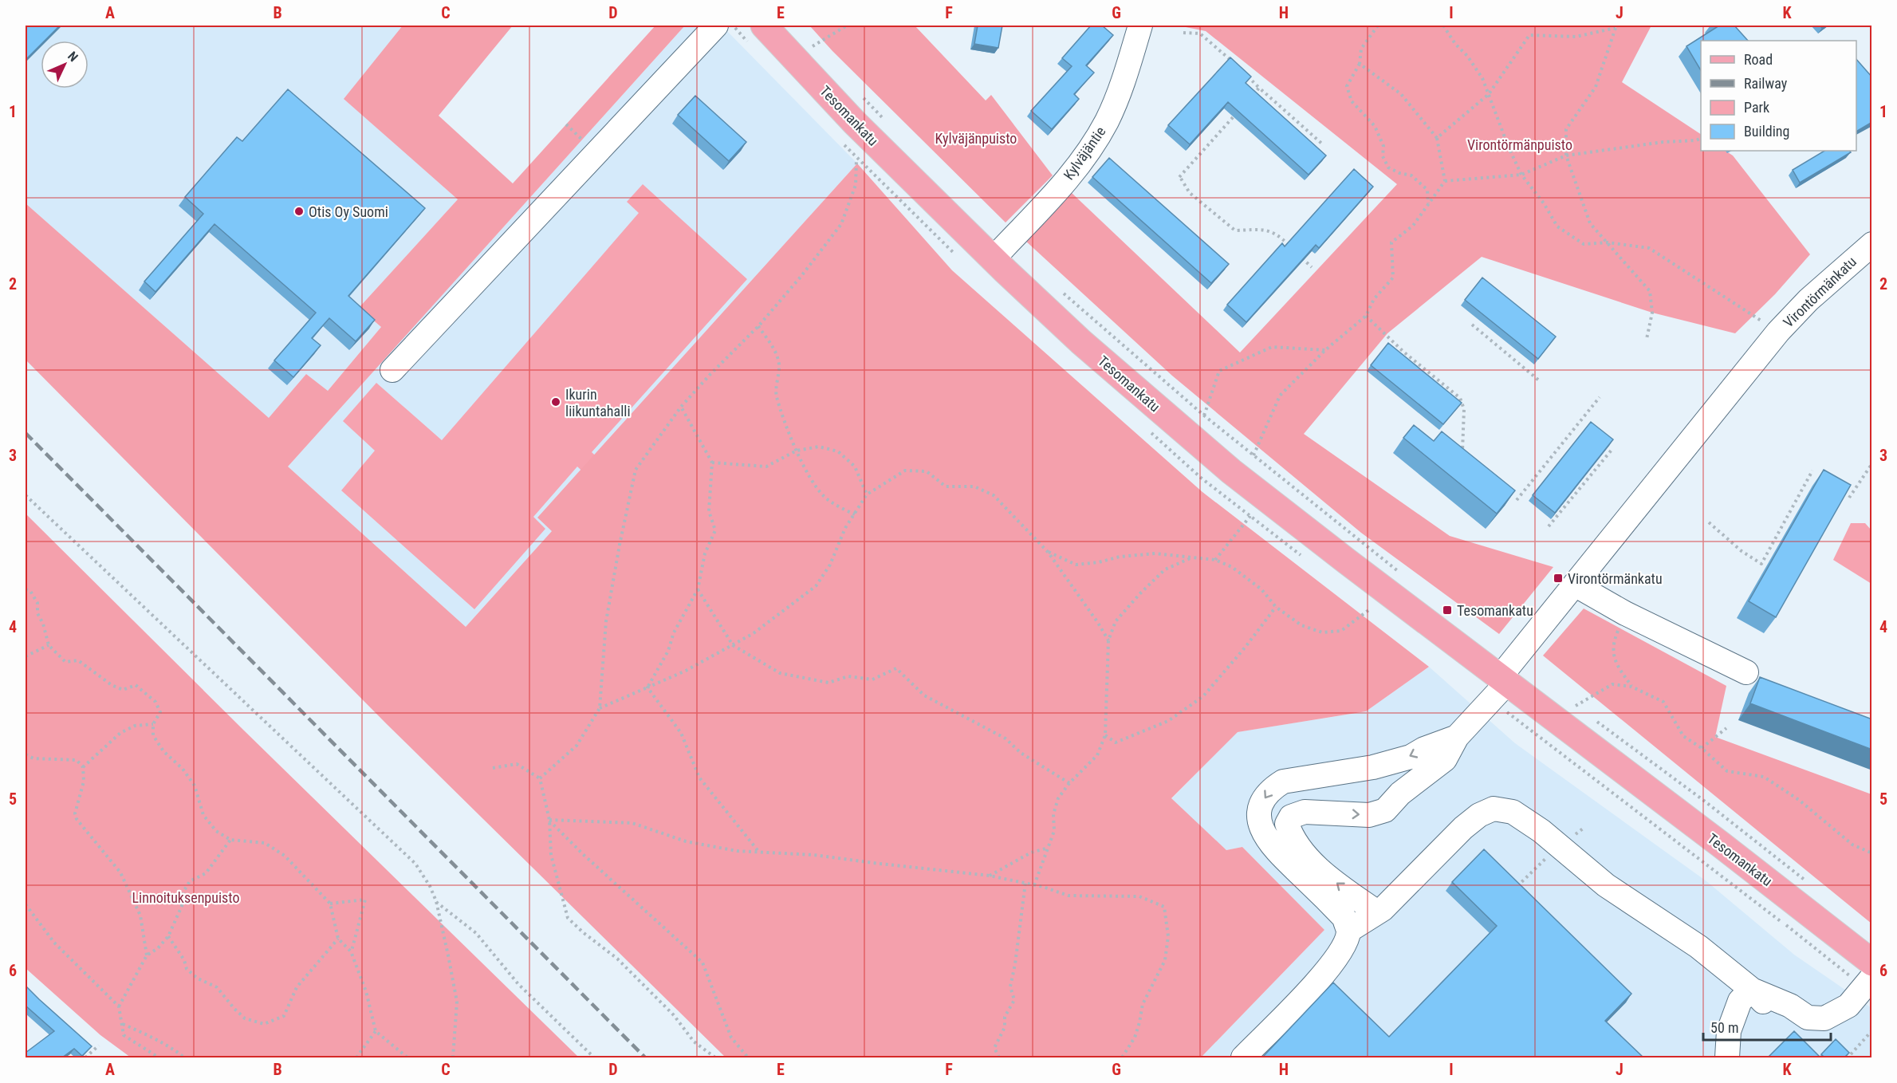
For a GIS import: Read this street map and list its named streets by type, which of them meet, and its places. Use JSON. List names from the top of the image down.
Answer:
{
  "streets": {
    "main road": ["Tesomankatu"],
    "street": ["Kylväjäntie", "Virontörmänkatu"]
  },
  "crossings": [
    ["Tesomankatu", "Kylväjäntie"],
    ["Tesomankatu", "Virontörmänkatu"]
  ],
  "parks": ["Kylväjänpuisto", "Virontörmänpuisto", "Linnoituksenpuisto"],
  "places": {
    "other": ["Otis Oy Suomi", "Ikurin liikuntahalli"],
    "transit": ["Virontörmänkatu", "Tesomankatu"]
  },
  "legend": [
    "Road",
    "Railway",
    "Park",
    "Building"
  ],
  "scale_bar": "50 m",
  "north": "top right",
  "grid": {
    "columns": [
      "A",
      "B",
      "C",
      "D",
      "E",
      "F",
      "G",
      "H",
      "I",
      "J",
      "K"
    ],
    "rows": [
      "1",
      "2",
      "3",
      "4",
      "5",
      "6"
    ]
  }
}
